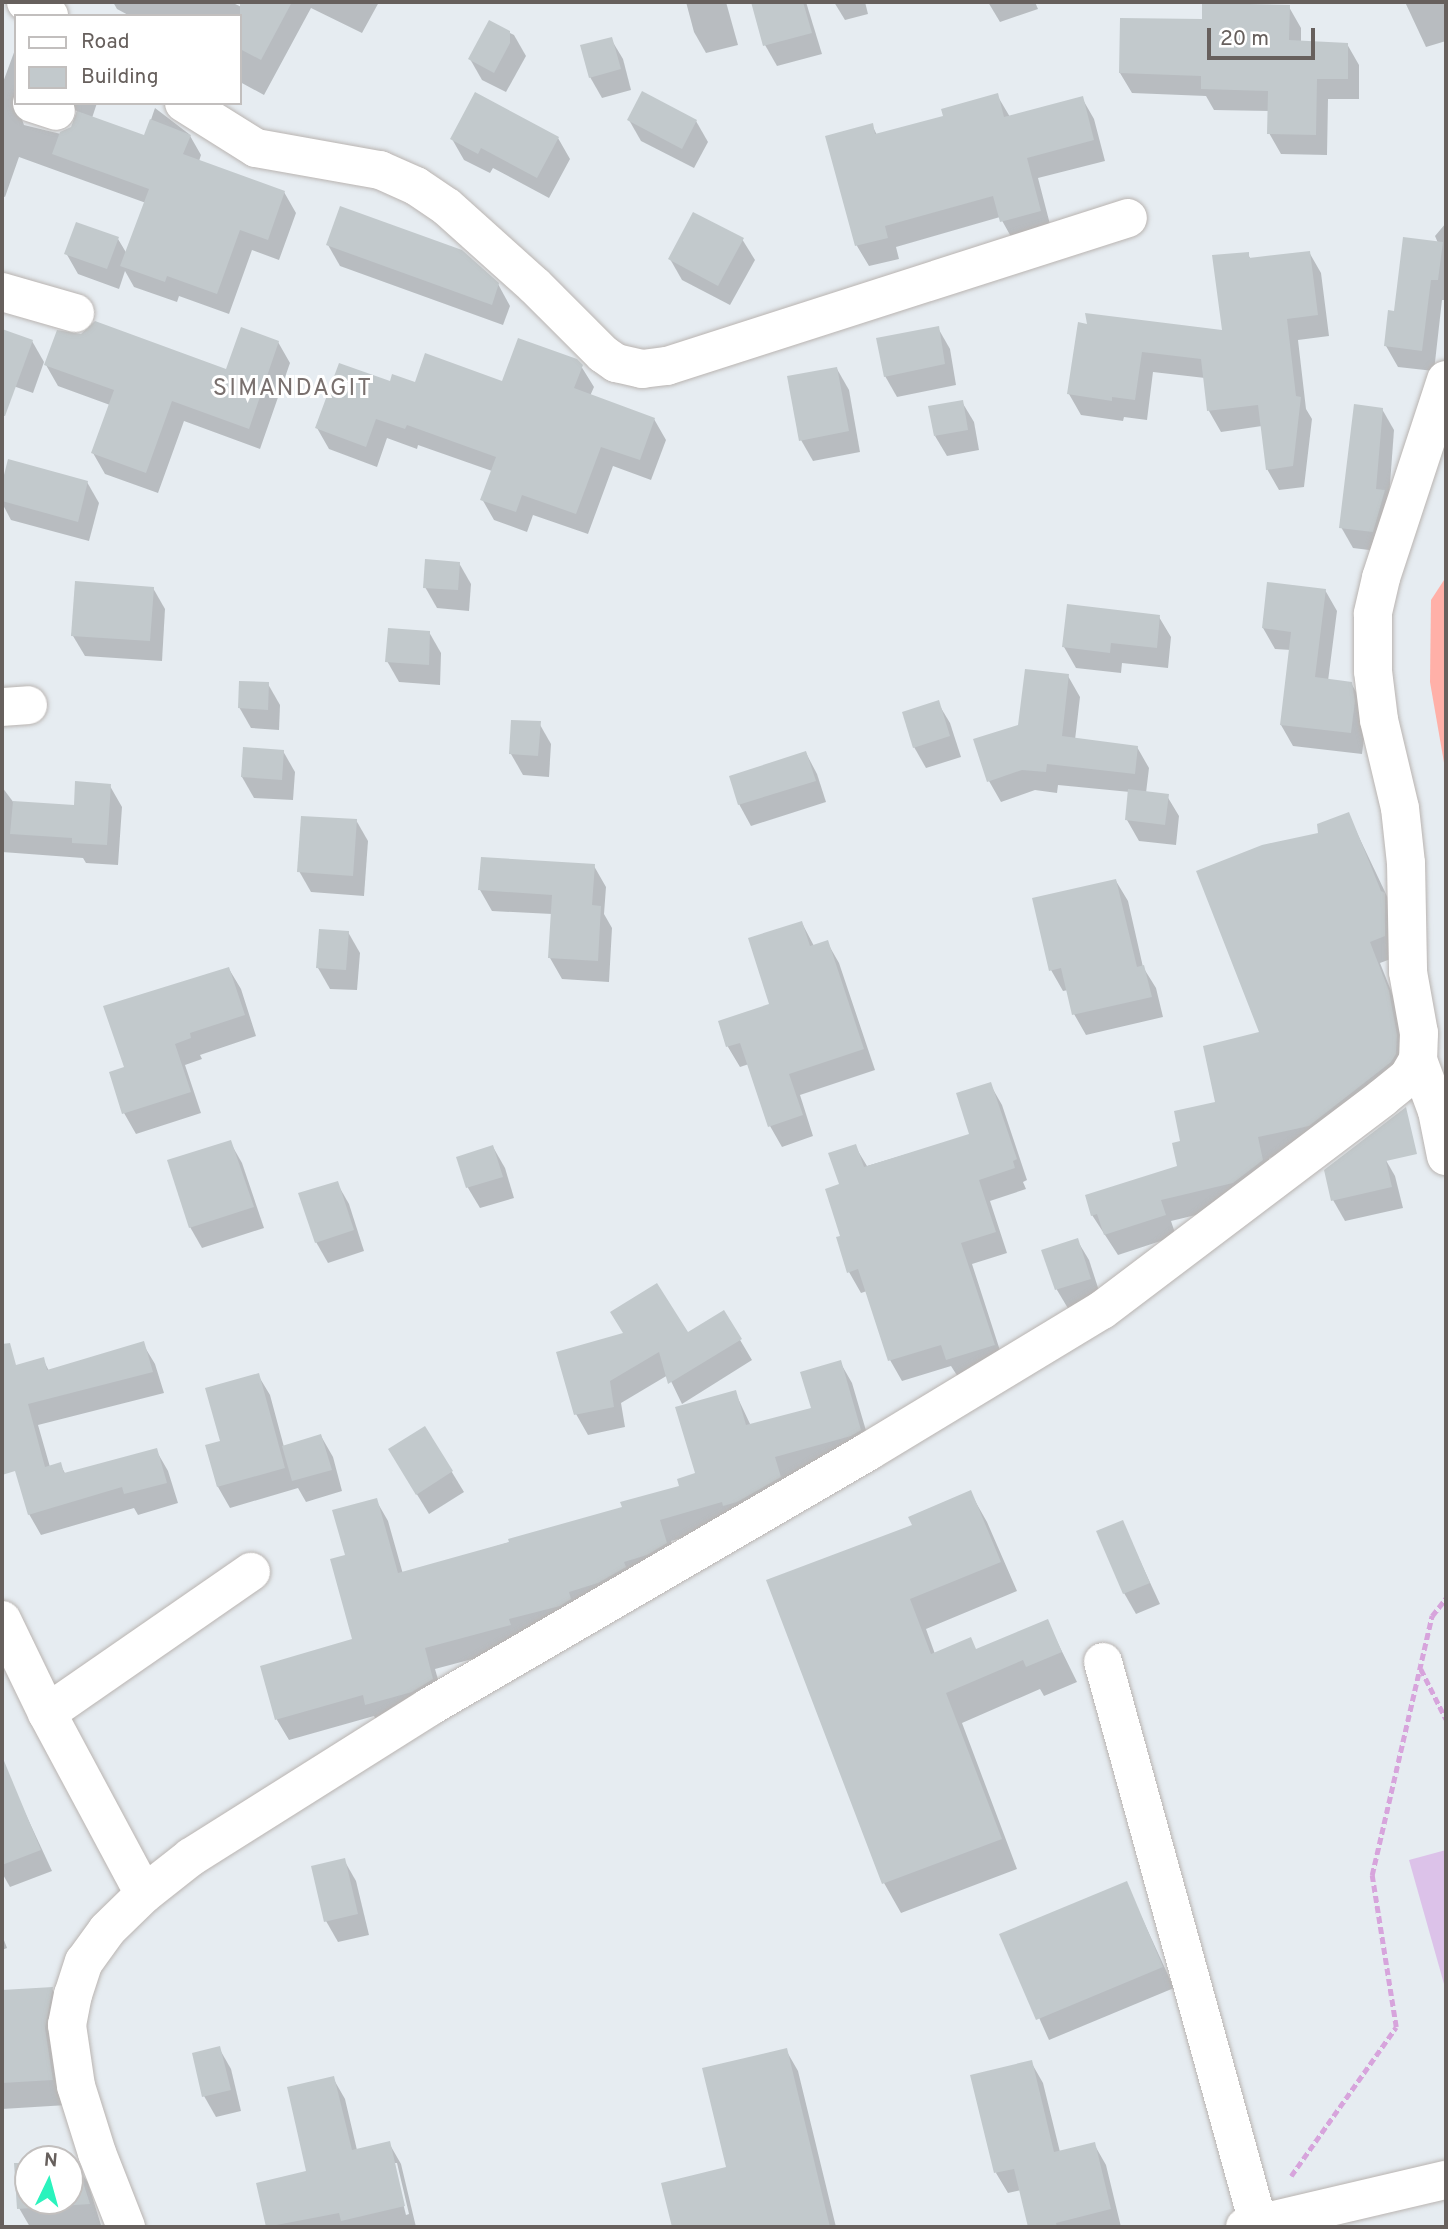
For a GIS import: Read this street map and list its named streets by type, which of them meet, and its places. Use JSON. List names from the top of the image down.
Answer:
{
  "districts": ["SIMANDAGIT"],
  "legend": ["Road", "Building"],
  "scale_bar": "20 m",
  "north": "top"
}
